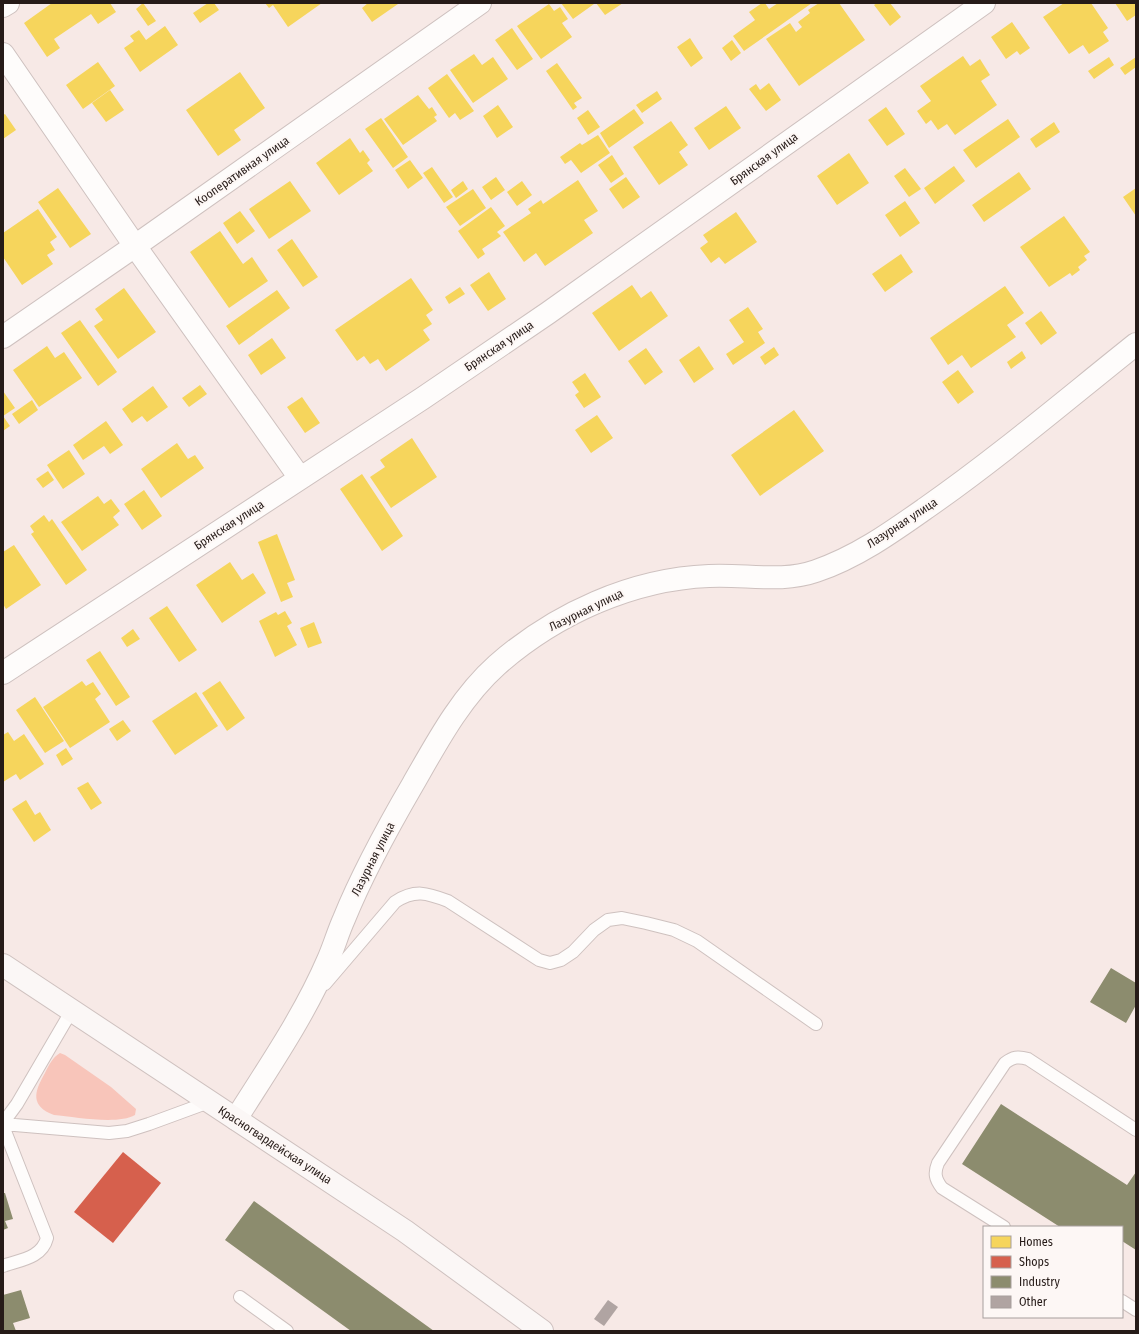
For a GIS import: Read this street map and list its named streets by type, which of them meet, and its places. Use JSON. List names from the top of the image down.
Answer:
{
  "streets": {
    "street": [
      "Брянская улица",
      "Кооперативная улица",
      "Лазурная улица",
      "Красногвардейская улица"
    ]
  },
  "crossings": [
    ["Лазурная улица", "Красногвардейская улица"]
  ],
  "legend": [
    "Homes",
    "Shops",
    "Industry",
    "Other"
  ]
}
